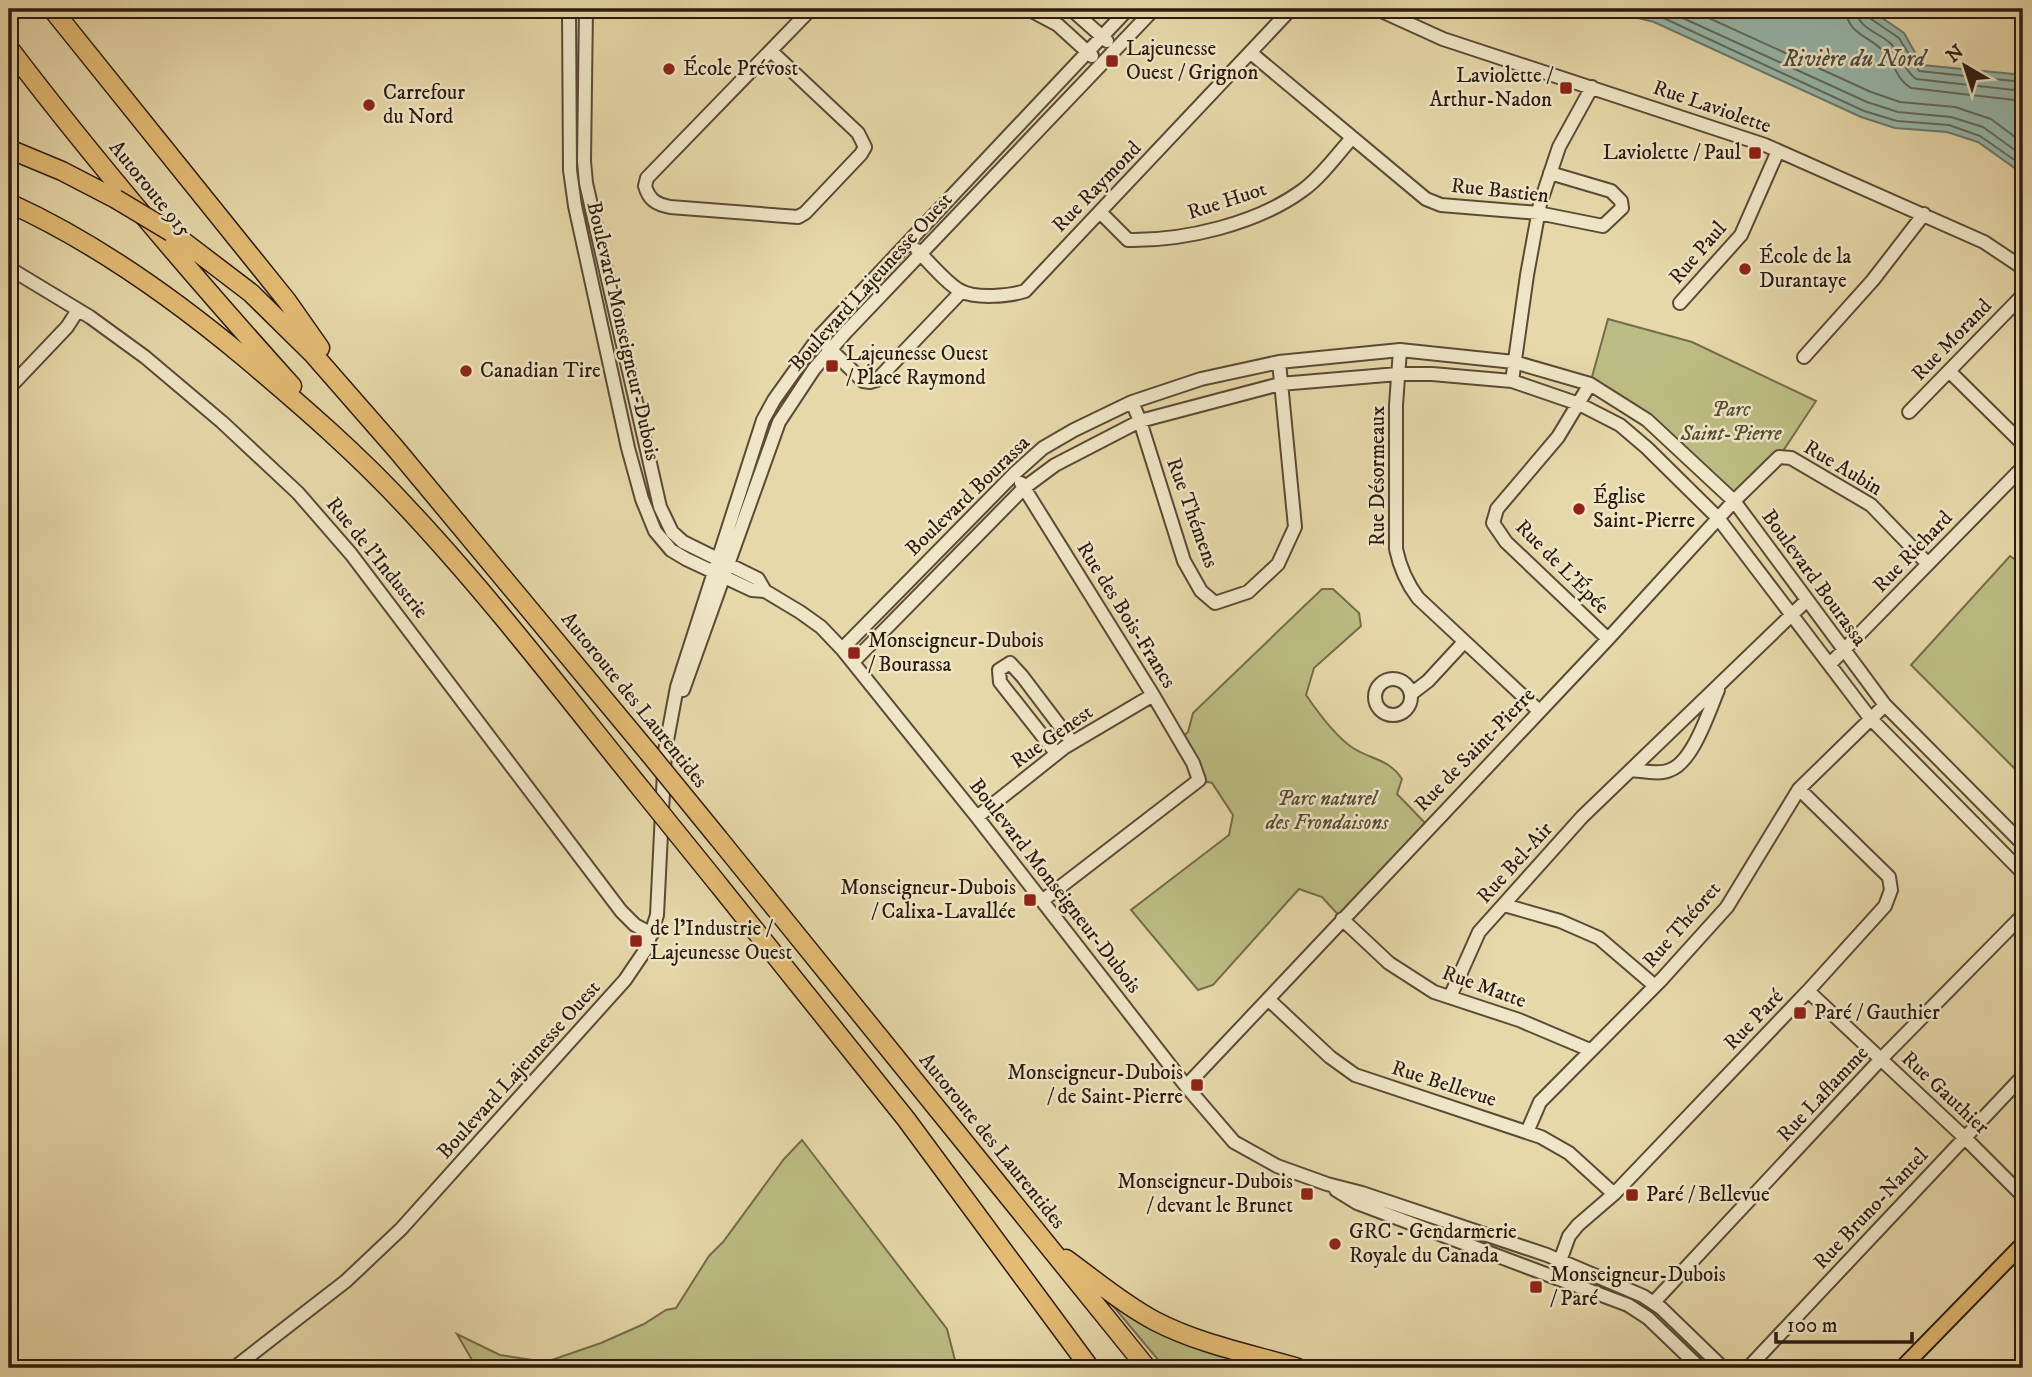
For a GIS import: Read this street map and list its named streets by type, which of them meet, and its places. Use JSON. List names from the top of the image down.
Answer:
{
  "streets": {
    "highway": ["Autoroute 915", "Autoroute des Laurentides"],
    "street": [
      "Rue Laviolette",
      "Rue Raymond",
      "Rue Bastien",
      "Rue Huot",
      "Rue Paul",
      "Boulevard Lajeunesse Ouest",
      "Boulevard Monseigneur-Dubois",
      "Rue Morand",
      "Rue Aubin",
      "Rue Désormeaux",
      "Boulevard Bourassa",
      "Rue Thémens",
      "Rue Richard",
      "Rue de l'Industrie",
      "Rue de L'Épée",
      "Rue des Bois-Francs",
      "Rue Genest",
      "Rue de Saint-Pierre",
      "Rue Bel-Air",
      "Rue Théoret",
      "Rue Matte",
      "Rue Paré",
      "Rue Bellevue",
      "Rue Gauthier",
      "Rue Laflamme",
      "Rue Bruno-Nantel"
    ]
  },
  "crossings": [
    ["Rue Laviolette", "Rue Paul"],
    ["Rue Raymond", "Rue Bastien"],
    ["Rue Raymond", "Rue Huot"],
    ["Autoroute 915", "Autoroute des Laurentides"],
    ["Rue Bastien", "Rue Huot"],
    ["Boulevard Lajeunesse Ouest", "Boulevard Monseigneur-Dubois"],
    ["Boulevard Lajeunesse Ouest", "Rue de l'Industrie"],
    ["Boulevard Monseigneur-Dubois", "Boulevard Bourassa"],
    ["Boulevard Monseigneur-Dubois", "Rue des Bois-Francs"],
    ["Boulevard Monseigneur-Dubois", "Rue Genest"],
    ["Boulevard Monseigneur-Dubois", "Rue de Saint-Pierre"],
    ["Boulevard Monseigneur-Dubois", "Rue Paré"],
    ["Boulevard Monseigneur-Dubois", "Rue Laflamme"],
    ["Rue Aubin", "Boulevard Bourassa"],
    ["Rue Aubin", "Rue Richard"],
    ["Rue Aubin", "Rue de Saint-Pierre"],
    ["Rue Désormeaux", "Boulevard Bourassa"],
    ["Rue Désormeaux", "Rue de Saint-Pierre"],
    ["Boulevard Bourassa", "Rue Thémens"],
    ["Boulevard Bourassa", "Rue Richard"],
    ["Boulevard Bourassa", "Rue de L'Épée"],
    ["Boulevard Bourassa", "Rue des Bois-Francs"],
    ["Boulevard Bourassa", "Rue de Saint-Pierre"],
    ["Boulevard Bourassa", "Rue Bel-Air"],
    ["Boulevard Bourassa", "Rue Théoret"],
    ["Rue de L'Épée", "Rue de Saint-Pierre"],
    ["Rue des Bois-Francs", "Rue Genest"],
    ["Rue de Saint-Pierre", "Rue Matte"],
    ["Rue de Saint-Pierre", "Rue Bellevue"],
    ["Rue Bel-Air", "Rue Matte"],
    ["Rue Théoret", "Rue Matte"],
    ["Rue Théoret", "Rue Paré"],
    ["Rue Théoret", "Rue Bellevue"],
    ["Rue Paré", "Rue Bellevue"],
    ["Rue Paré", "Rue Gauthier"],
    ["Rue Gauthier", "Rue Laflamme"],
    ["Rue Gauthier", "Rue Bruno-Nantel"]
  ],
  "water": ["Rivière du Nord"],
  "parks": ["Parc Saint-Pierre", "Parc naturel des Frondaisons"],
  "places": {
    "transit": [
      "Lajeunesse Ouest / Grignon",
      "Laviolette / Arthur-Nadon",
      "Laviolette / Paul",
      "Lajeunesse Ouest / Place Raymond",
      "Monseigneur-Dubois / Bourassa",
      "Monseigneur-Dubois / Calixa-Lavallée",
      "de l'Industrie / Lajeunesse Ouest",
      "Paré / Gauthier",
      "Monseigneur-Dubois / de Saint-Pierre",
      "Monseigneur-Dubois / devant le Brunet",
      "Paré / Bellevue",
      "Monseigneur-Dubois / Paré"
    ],
    "other": [
      "École Prévost",
      "Carrefour du Nord",
      "École de la Durantaye",
      "Canadian Tire",
      "Église Saint-Pierre",
      "GRC - Gendarmerie Royale du Canada"
    ]
  },
  "scale_bar": "100 m",
  "north": "top left"
}
